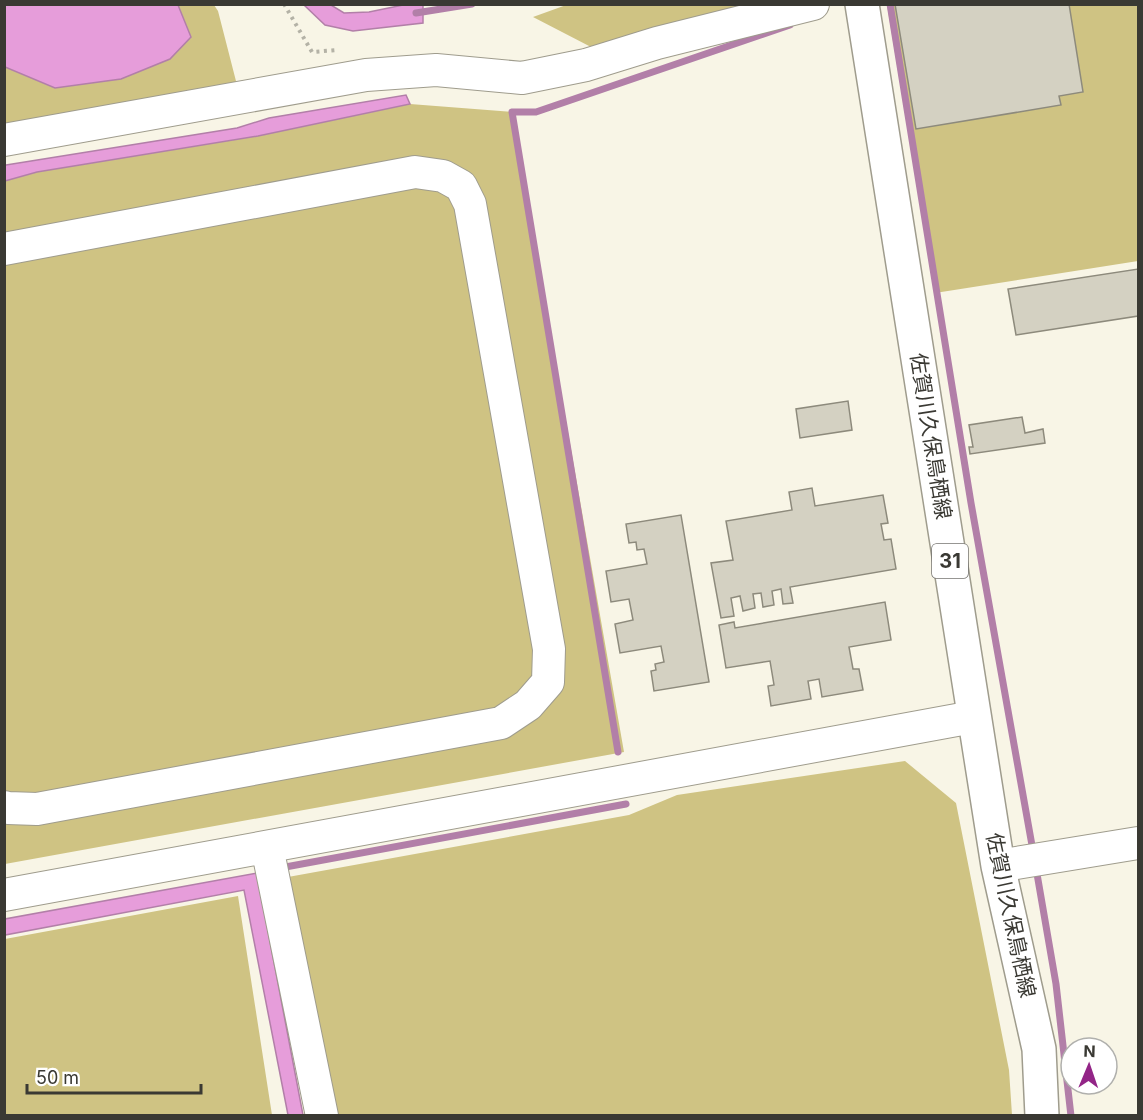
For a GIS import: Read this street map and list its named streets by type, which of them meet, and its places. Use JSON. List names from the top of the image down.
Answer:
{
  "streets": {
    "main road": ["佐賀川久保鳥栖線", "31"]
  },
  "scale_bar": "50 m",
  "north": "top"
}
